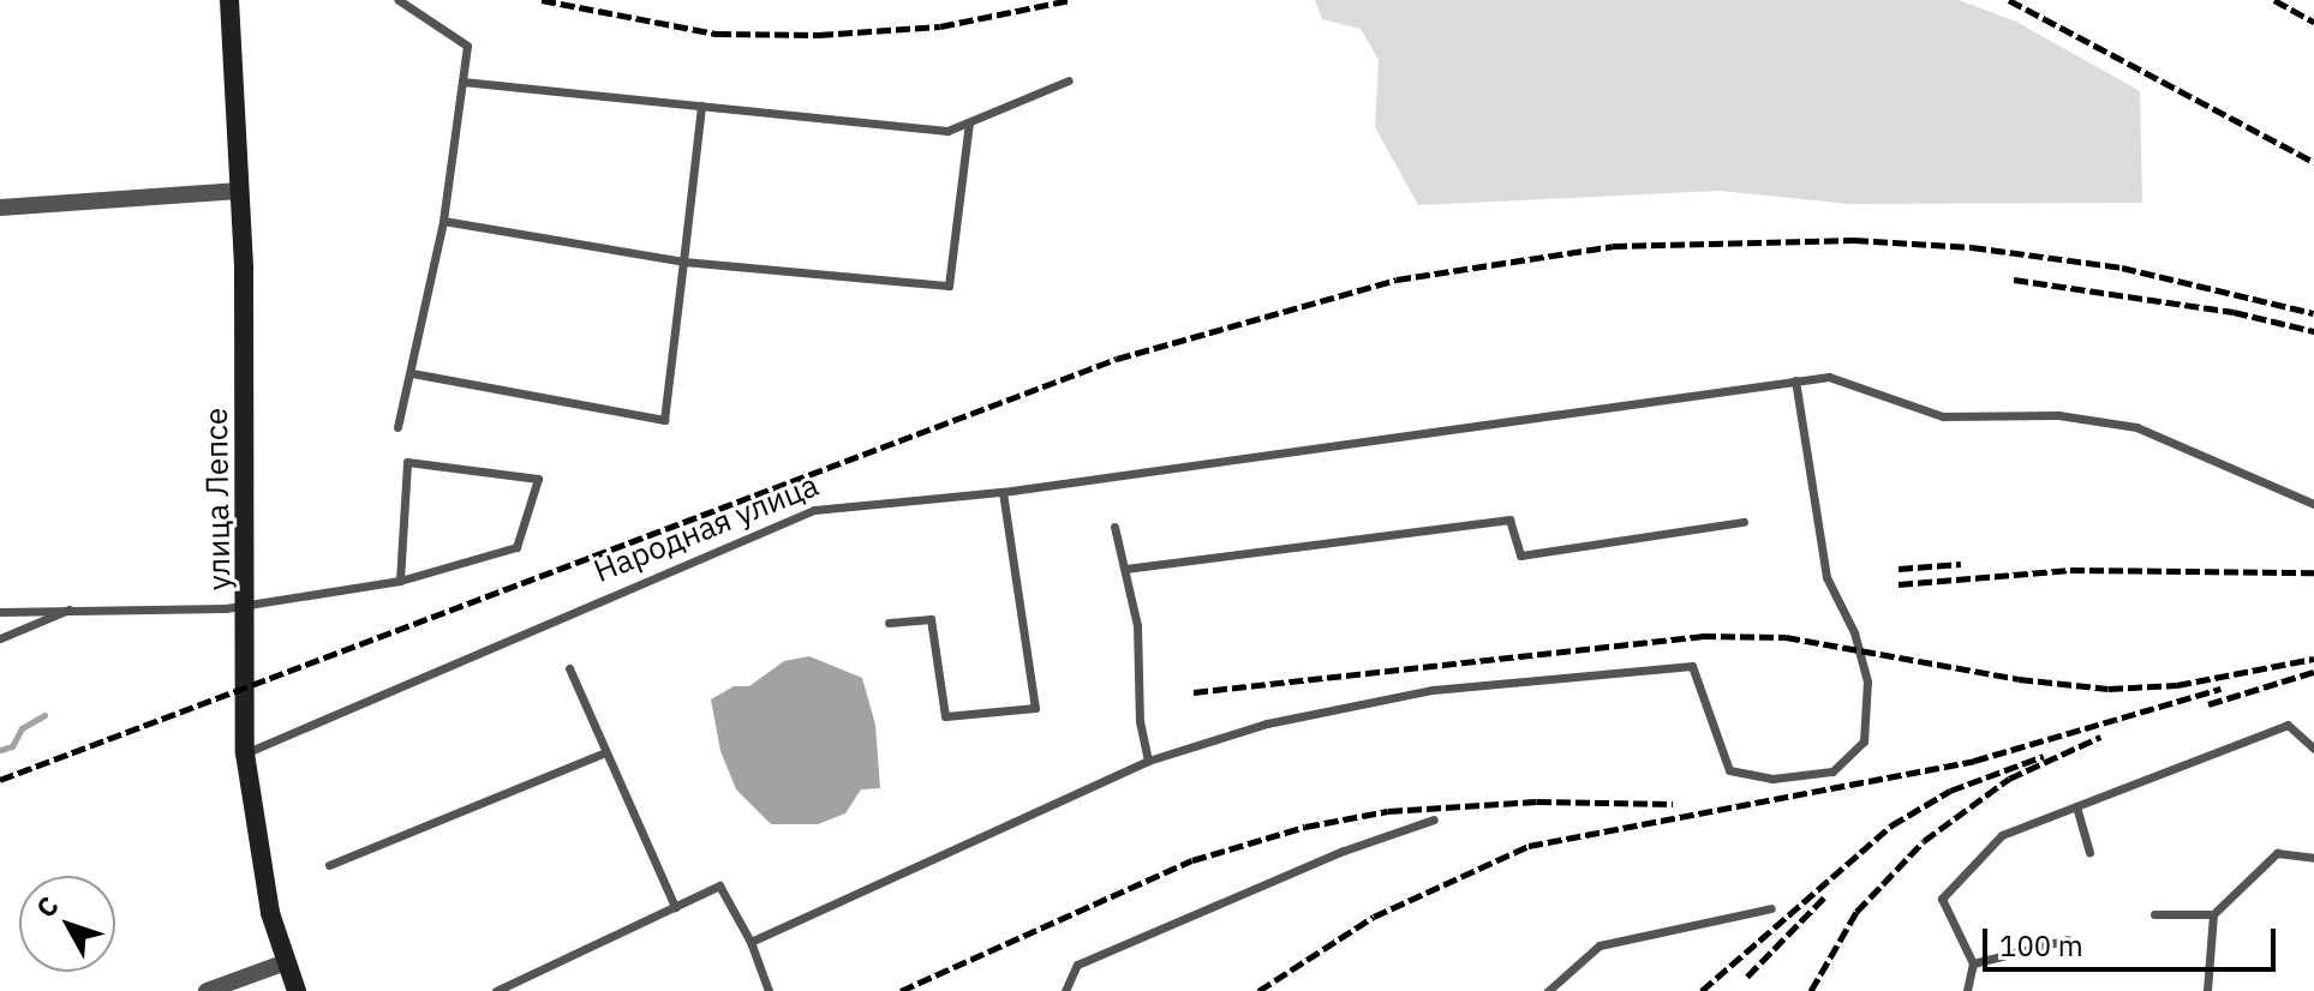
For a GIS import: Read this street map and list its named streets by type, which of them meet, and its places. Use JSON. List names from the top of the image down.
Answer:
{
  "streets": {
    "main road": ["улица Лепсе"],
    "lane": ["Народная улица"]
  },
  "crossings": [
    ["улица Лепсе", "Народная улица"]
  ],
  "scale_bar": "100 m",
  "north": "top left"
}
